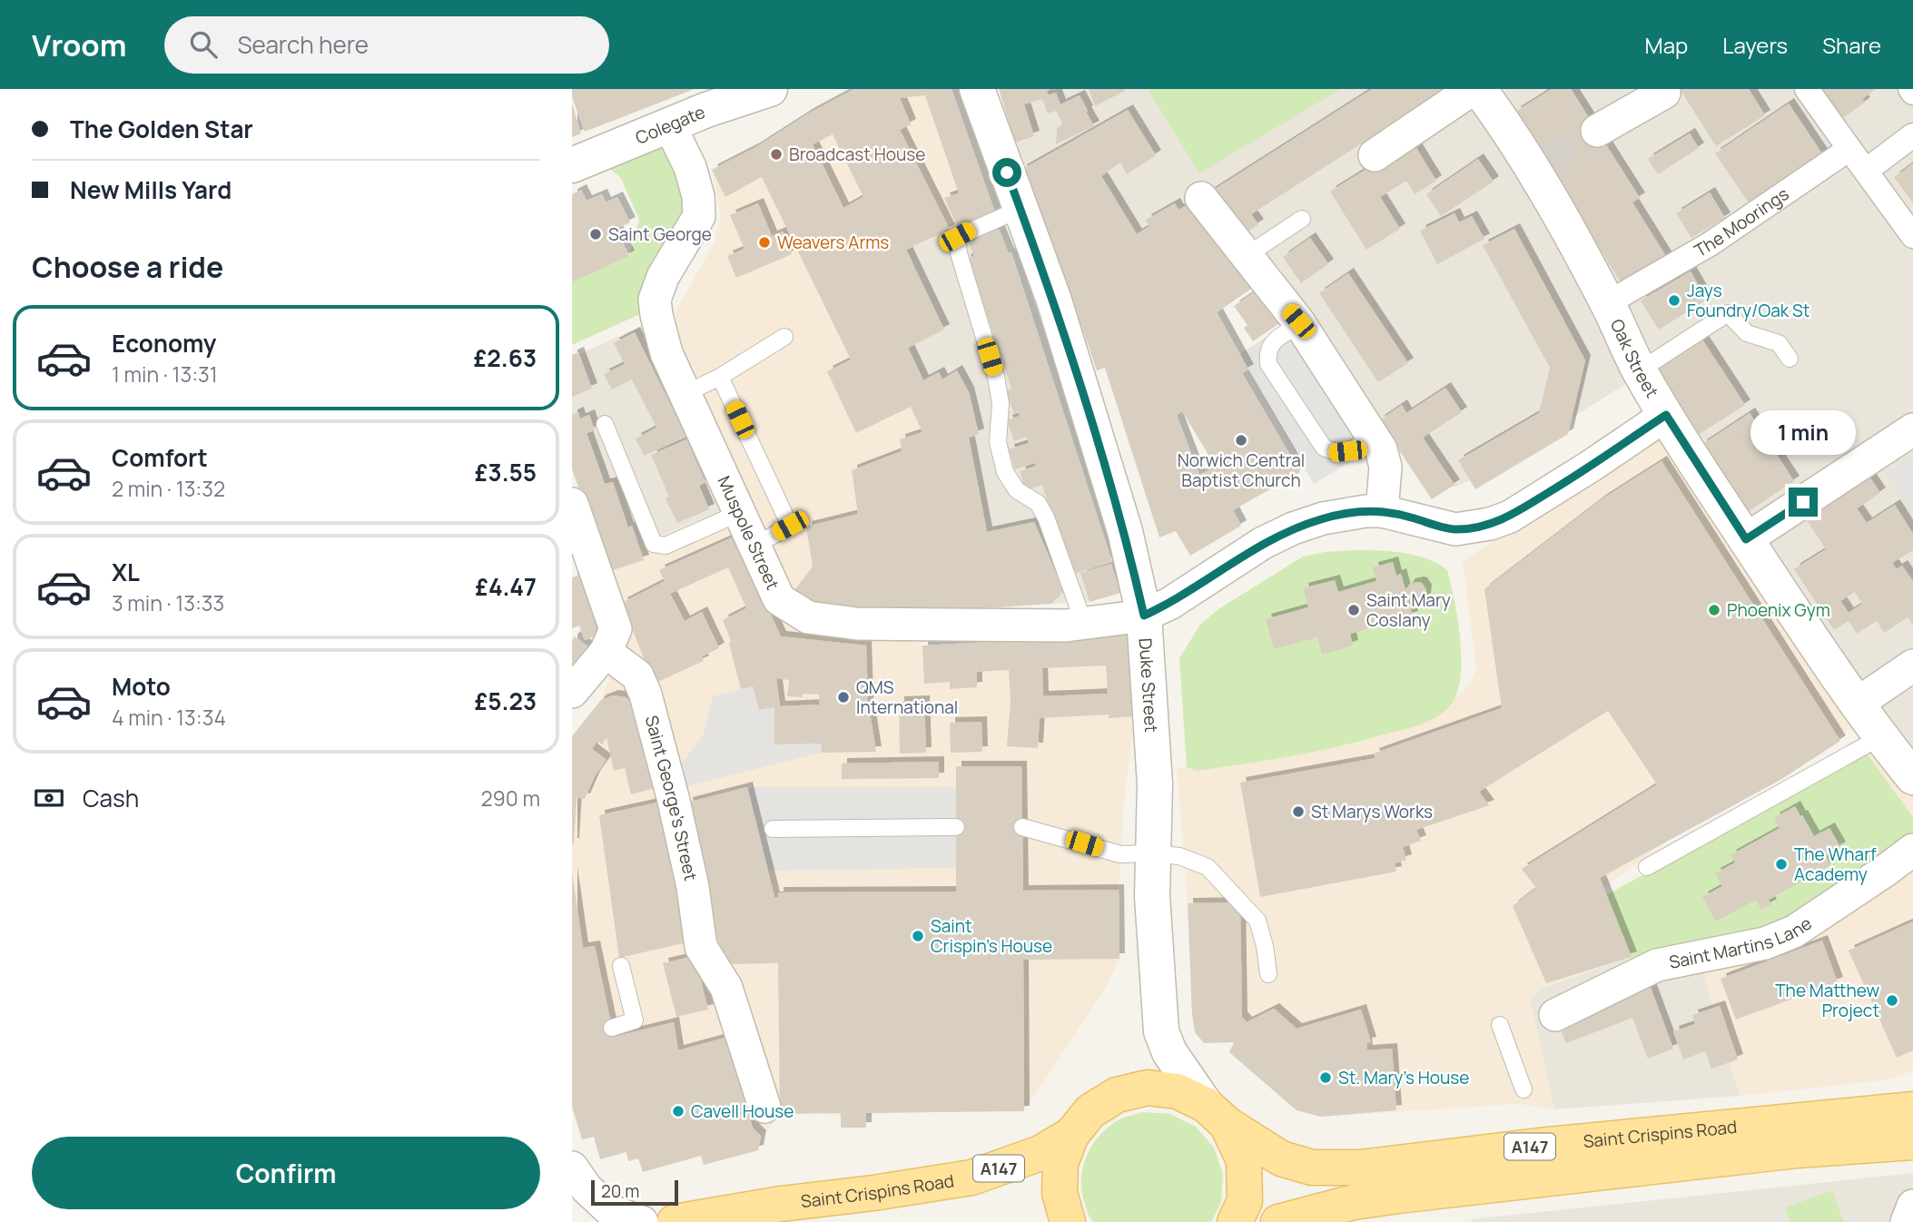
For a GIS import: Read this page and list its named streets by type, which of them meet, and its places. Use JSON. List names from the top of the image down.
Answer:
{
  "streets": {
    "main road": ["Saint Crispins Road", "A147"],
    "street": [
      "Colegate",
      "The Moorings",
      "Oak Street",
      "Muspole Street",
      "Duke Street",
      "Saint George's Street",
      "Saint Martins Lane"
    ]
  },
  "crossings": [
    ["Colegate", "Muspole Street"],
    ["The Moorings", "Oak Street"],
    ["Oak Street", "Muspole Street"],
    ["Muspole Street", "Duke Street"],
    ["Duke Street", "Saint Crispins Road"]
  ],
  "places": [
    "Broadcast House",
    "Saint George",
    "Weavers Arms",
    "Jays Foundry/Oak St",
    "Norwich Central Baptist Church",
    "Saint Mary Coslany",
    "Phoenix Gym",
    "QMS International",
    "St Marys Works",
    "The Wharf Academy",
    "Saint Crispin's House",
    "The Matthew Project",
    "St. Mary's House",
    "Cavell House"
  ],
  "scale_bar": "20 m",
  "page": {
    "header": "Vroom",
    "search": "Search here",
    "nav": ["Map", "Layers", "Share"],
    "banner": ["The Golden Star", "New Mills Yard"],
    "heading": "Choose a ride",
    "list": [
      {
        "name": "Economy",
        "note": "1 min · 13:31",
        "value": "£2.63"
      },
      {
        "name": "Comfort",
        "note": "2 min · 13:32",
        "value": "£3.55"
      },
      {
        "name": "XL",
        "note": "3 min · 13:33",
        "value": "£4.47"
      },
      {
        "name": "Moto",
        "note": "4 min · 13:34",
        "value": "£5.23"
      }
    ],
    "bubble": "1 min",
    "pay": ["Cash", "290 m"],
    "buttons": "Confirm",
    "scale": "20 m"
  }
}
